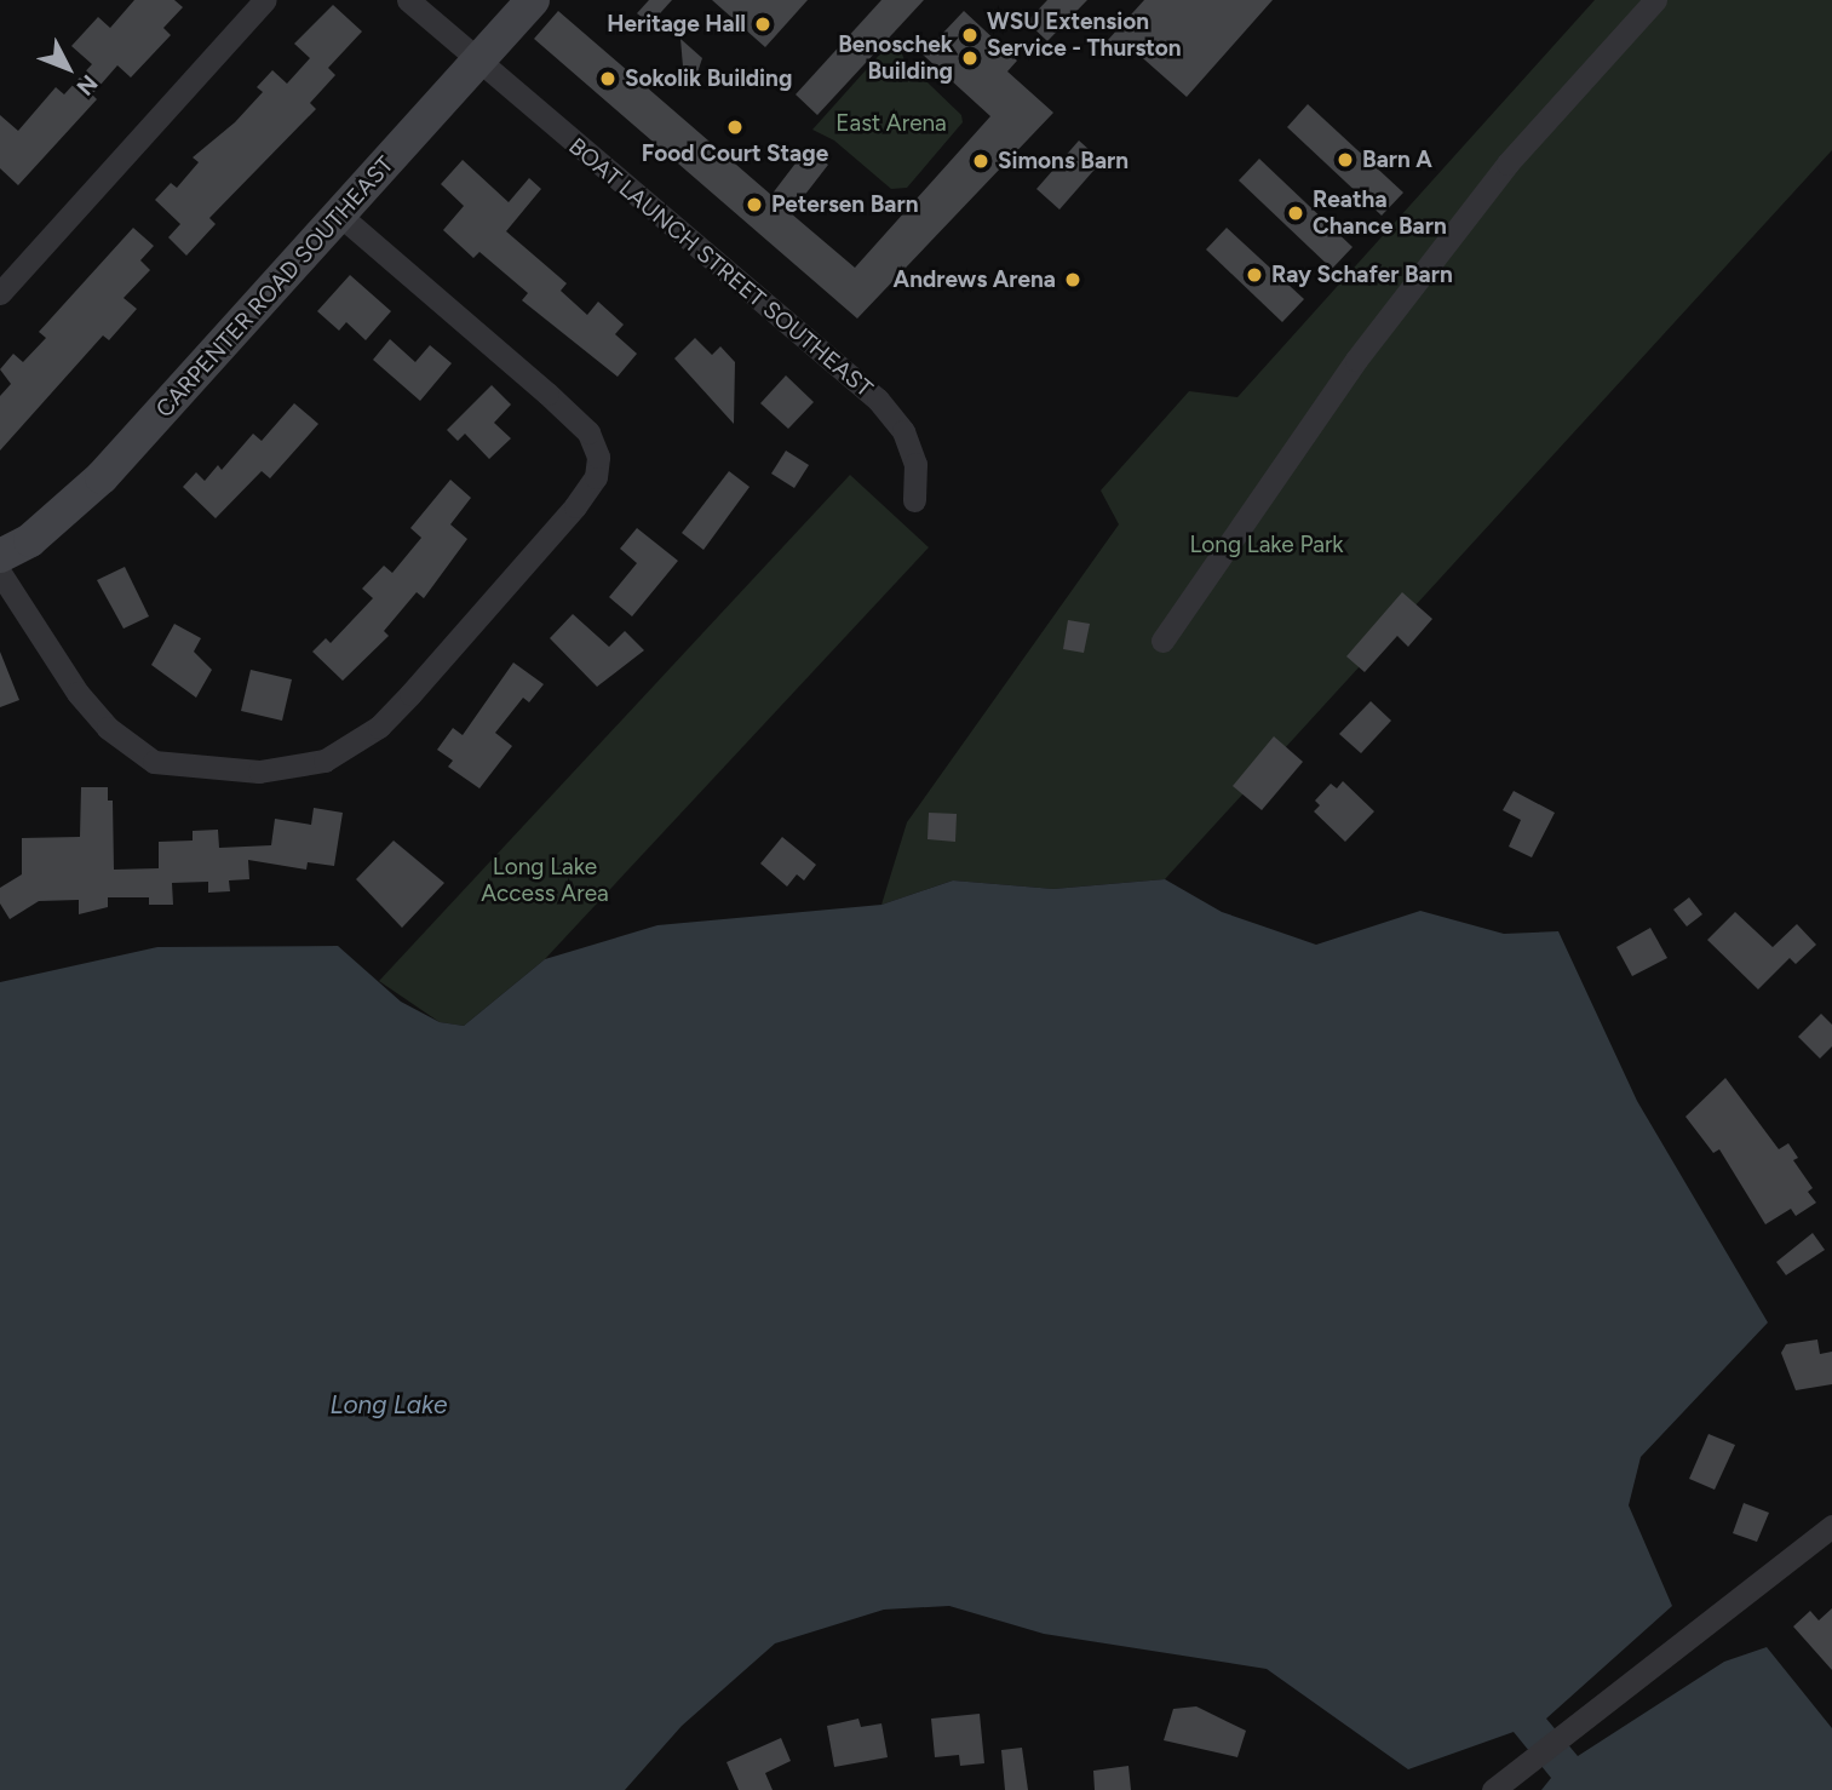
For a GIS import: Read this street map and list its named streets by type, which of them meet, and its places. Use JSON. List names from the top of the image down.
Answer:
{
  "streets": {
    "street": ["BOAT LAUNCH STREET SOUTHEAST", "CARPENTER ROAD SOUTHEAST"]
  },
  "crossings": [
    ["BOAT LAUNCH STREET SOUTHEAST", "CARPENTER ROAD SOUTHEAST"]
  ],
  "water": ["Long Lake"],
  "parks": ["East Arena", "Long Lake Park", "Long Lake Access Area"],
  "places": [
    "Heritage Hall",
    "WSU Extension Service - Thurston",
    "Benoschek Building",
    "Sokolik Building",
    "Food Court Stage",
    "Barn A",
    "Simons Barn",
    "Petersen Barn",
    "Reatha Chance Barn",
    "Ray Schafer Barn",
    "Andrews Arena"
  ],
  "north": "bottom right"
}
